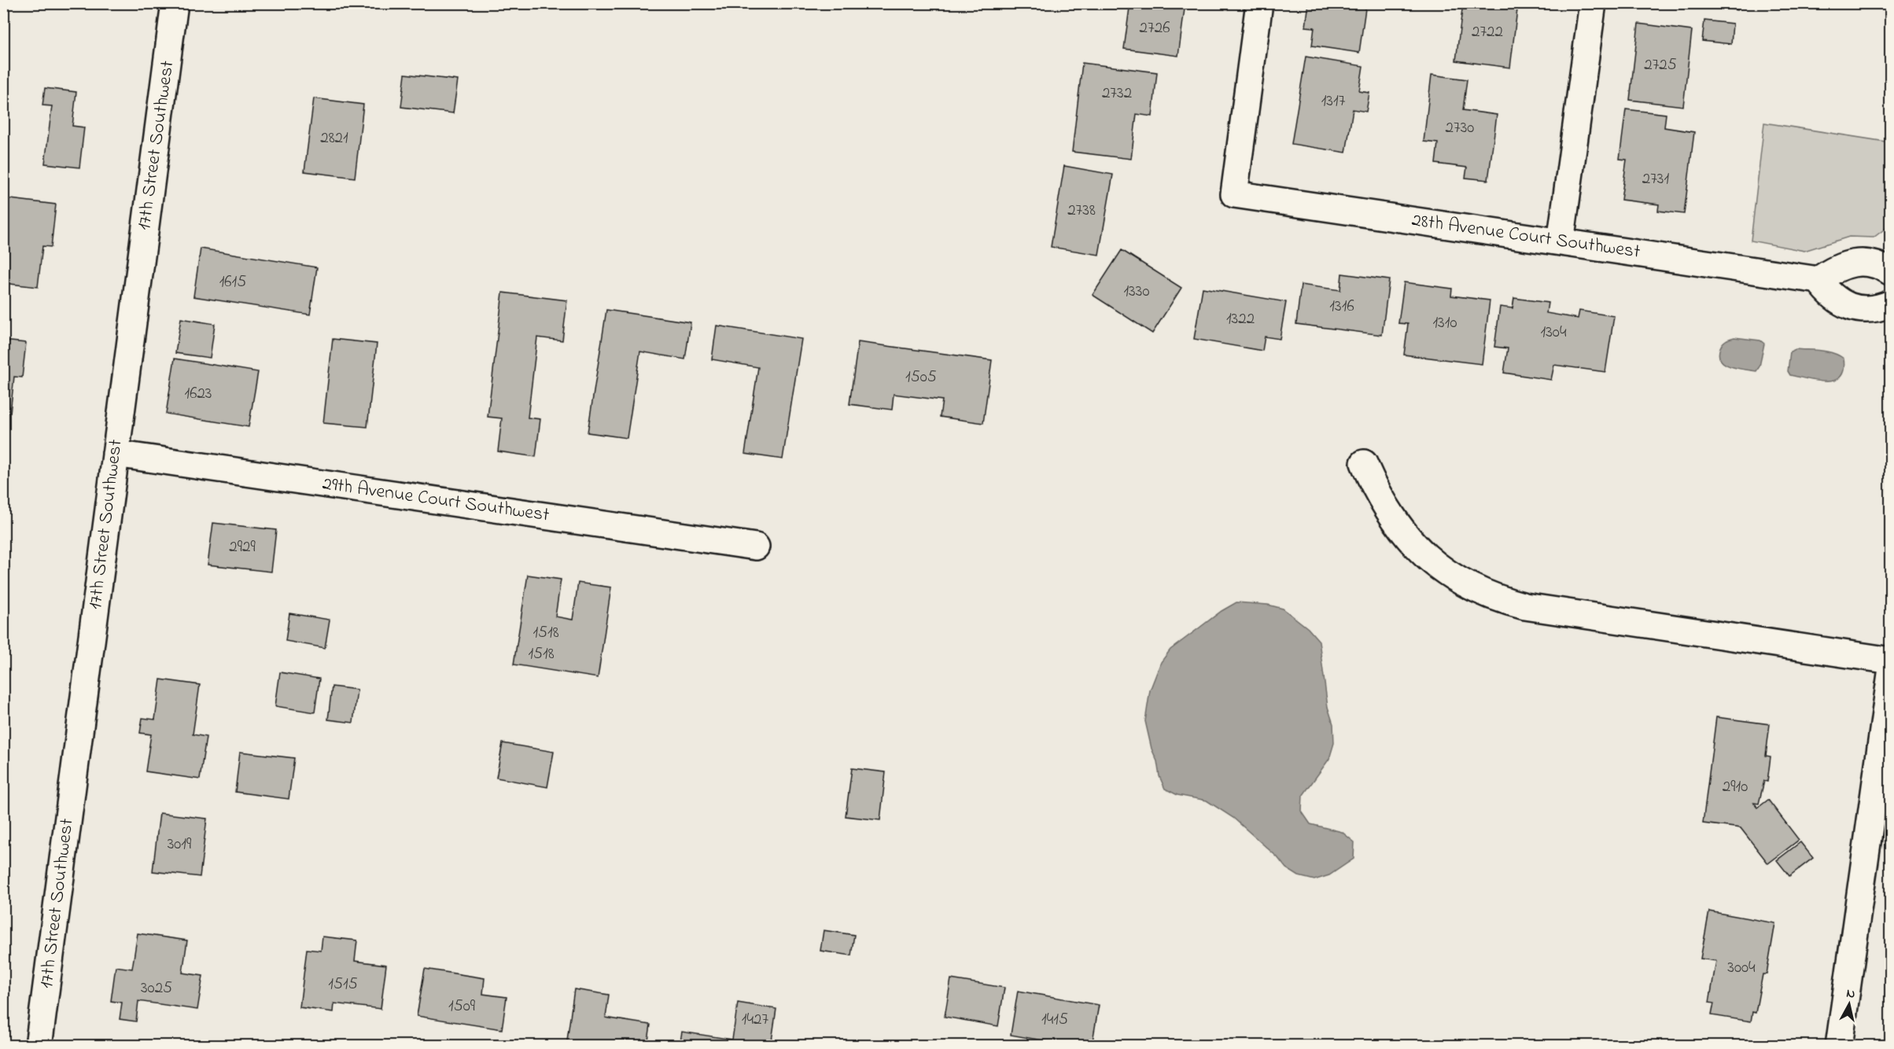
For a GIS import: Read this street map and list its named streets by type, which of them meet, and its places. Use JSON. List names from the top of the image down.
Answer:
{
  "streets": {
    "street": ["17th Street Southwest", "28th Avenue Court Southwest", "29th Avenue Court Southwest"]
  },
  "crossings": [
    ["17th Street Southwest", "29th Avenue Court Southwest"]
  ],
  "house_numbers": [
    "2726",
    "2722",
    "2725",
    "2732",
    "1317",
    "2730",
    "2821",
    "2731",
    "2738",
    "1615",
    "1330",
    "1316",
    "1322",
    "1310",
    "1304",
    "1505",
    "1623",
    "2929",
    "1518",
    "1518",
    "2910",
    "3019",
    "3004",
    "1515",
    "3025",
    "1509",
    "1427",
    "1415"
  ],
  "north": "top"
}
